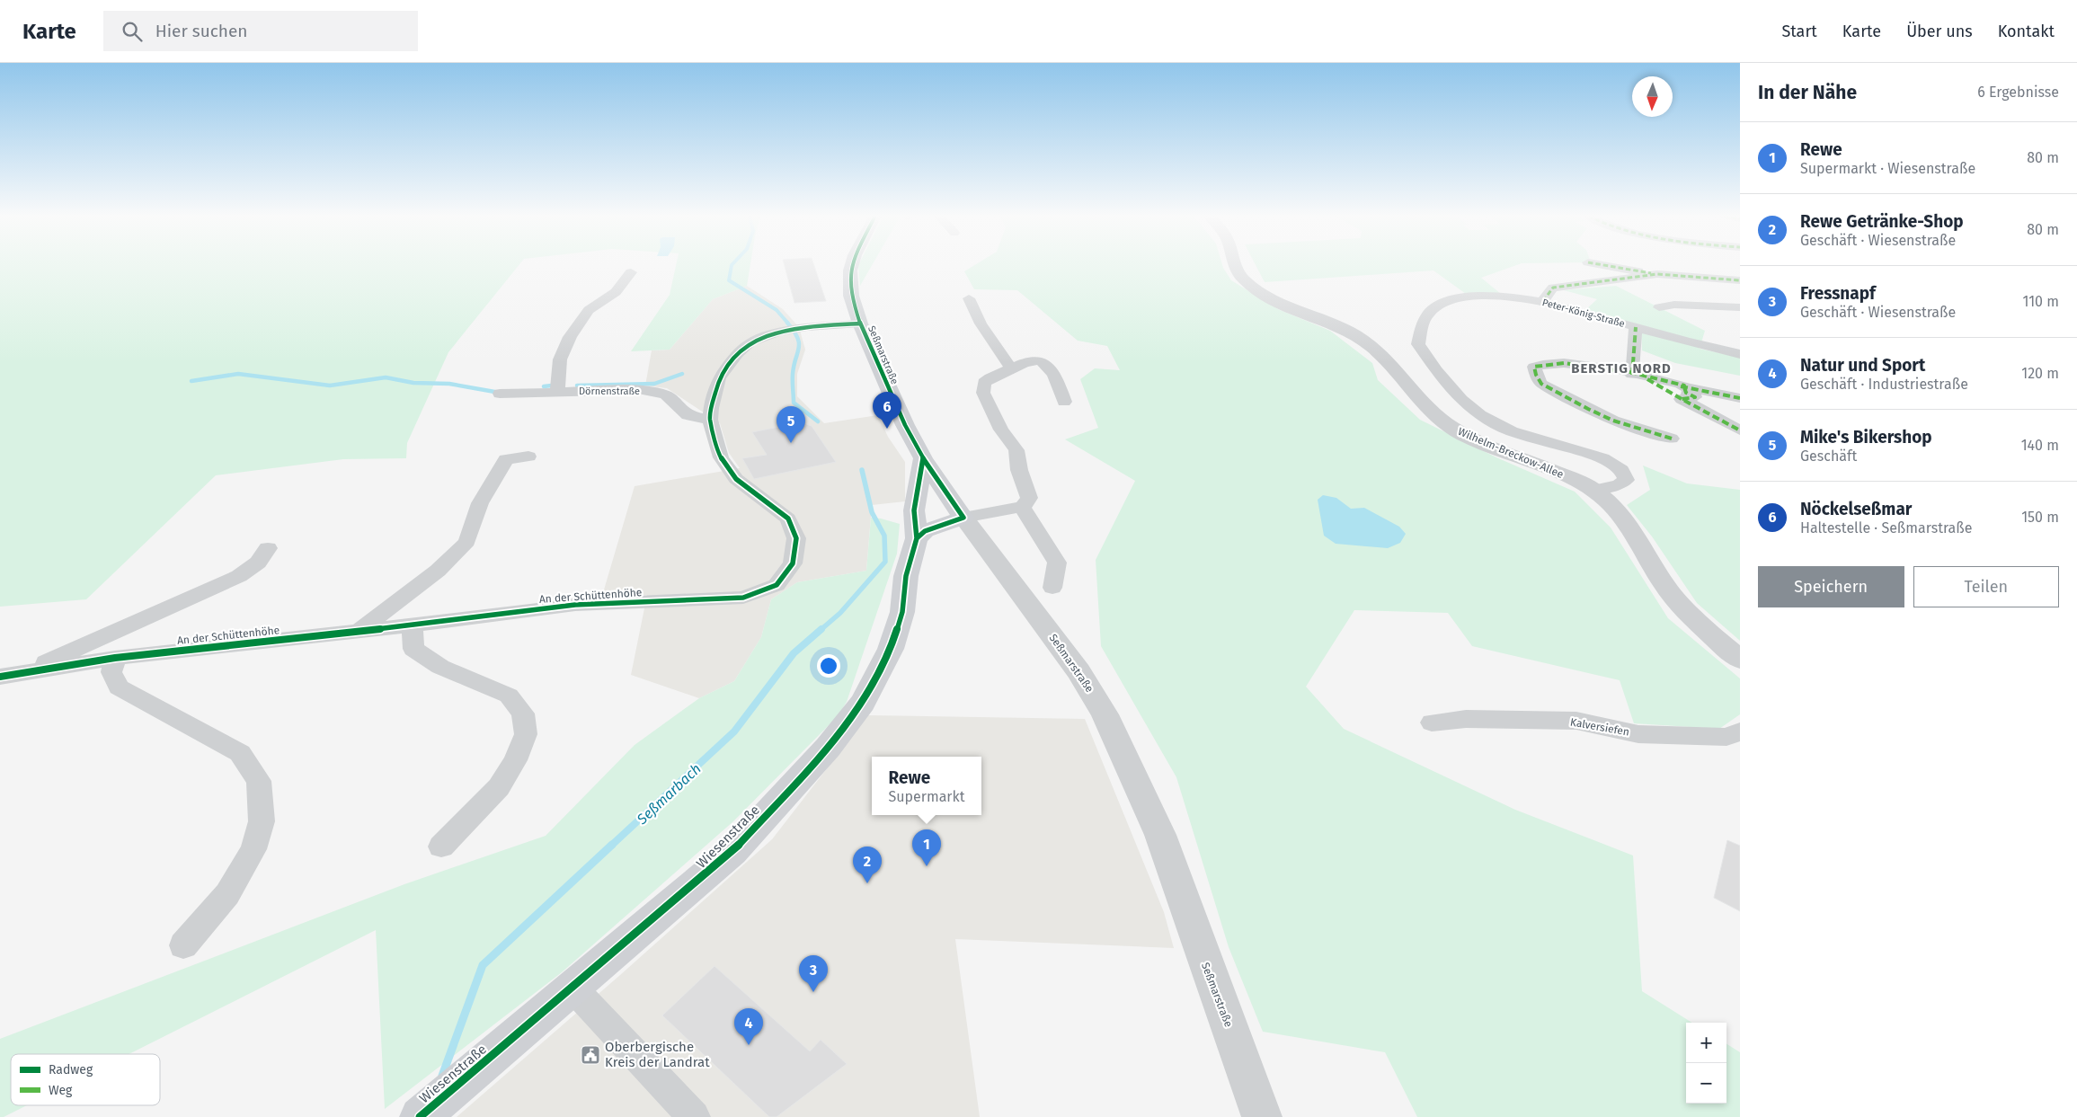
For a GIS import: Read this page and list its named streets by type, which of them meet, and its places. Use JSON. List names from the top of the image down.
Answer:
{
  "streets": {
    "main road": ["Seßmarstraße", "Wiesenstraße"],
    "street": [
      "Peter-König-Straße",
      "Dörnenstraße",
      "Wilhelm-Breckow-Allee",
      "An der Schüttenhöhe",
      "Kalversiefen"
    ]
  },
  "crossings": [
    ["Peter-König-Straße", "Wilhelm-Breckow-Allee"],
    ["Seßmarstraße", "An der Schüttenhöhe"],
    ["Seßmarstraße", "Wiesenstraße"],
    ["Dörnenstraße", "An der Schüttenhöhe"]
  ],
  "districts": ["BERSTIG NORD"],
  "water": ["Seßmarbach"],
  "places": {
    "public building": ["Oberbergische Kreis der Landrat"]
  },
  "legend": ["Radweg", "Weg"],
  "north": "bottom",
  "page": {
    "header": "Karte",
    "search": "Hier suchen",
    "nav": [
      "Start",
      "Karte",
      "Über uns",
      "Kontakt"
    ],
    "heading": ["In der Nähe", "6 Ergebnisse"],
    "list": [
      {
        "mark": "1",
        "name": "Rewe",
        "note": "Supermarkt · Wiesenstraße",
        "value": "80 m"
      },
      {
        "mark": "2",
        "name": "Rewe Getränke-Shop",
        "note": "Geschäft · Wiesenstraße",
        "value": "80 m"
      },
      {
        "mark": "3",
        "name": "Fressnapf",
        "note": "Geschäft · Wiesenstraße",
        "value": "110 m"
      },
      {
        "mark": "4",
        "name": "Natur und Sport",
        "note": "Geschäft · Industriestraße",
        "value": "120 m"
      },
      {
        "mark": "5",
        "name": "Mike's Bikershop",
        "note": "Geschäft",
        "value": "140 m"
      },
      {
        "mark": "6",
        "name": "Nöckelseßmar",
        "note": "Haltestelle · Seßmarstraße",
        "value": "150 m"
      }
    ],
    "pins": [
      "6",
      "5",
      "1",
      "2",
      "3",
      "4"
    ],
    "buttons": ["Speichern", "Teilen"],
    "popup": ["Rewe", "Supermarkt"],
    "map_buttons": ["+", "−"]
  }
}
